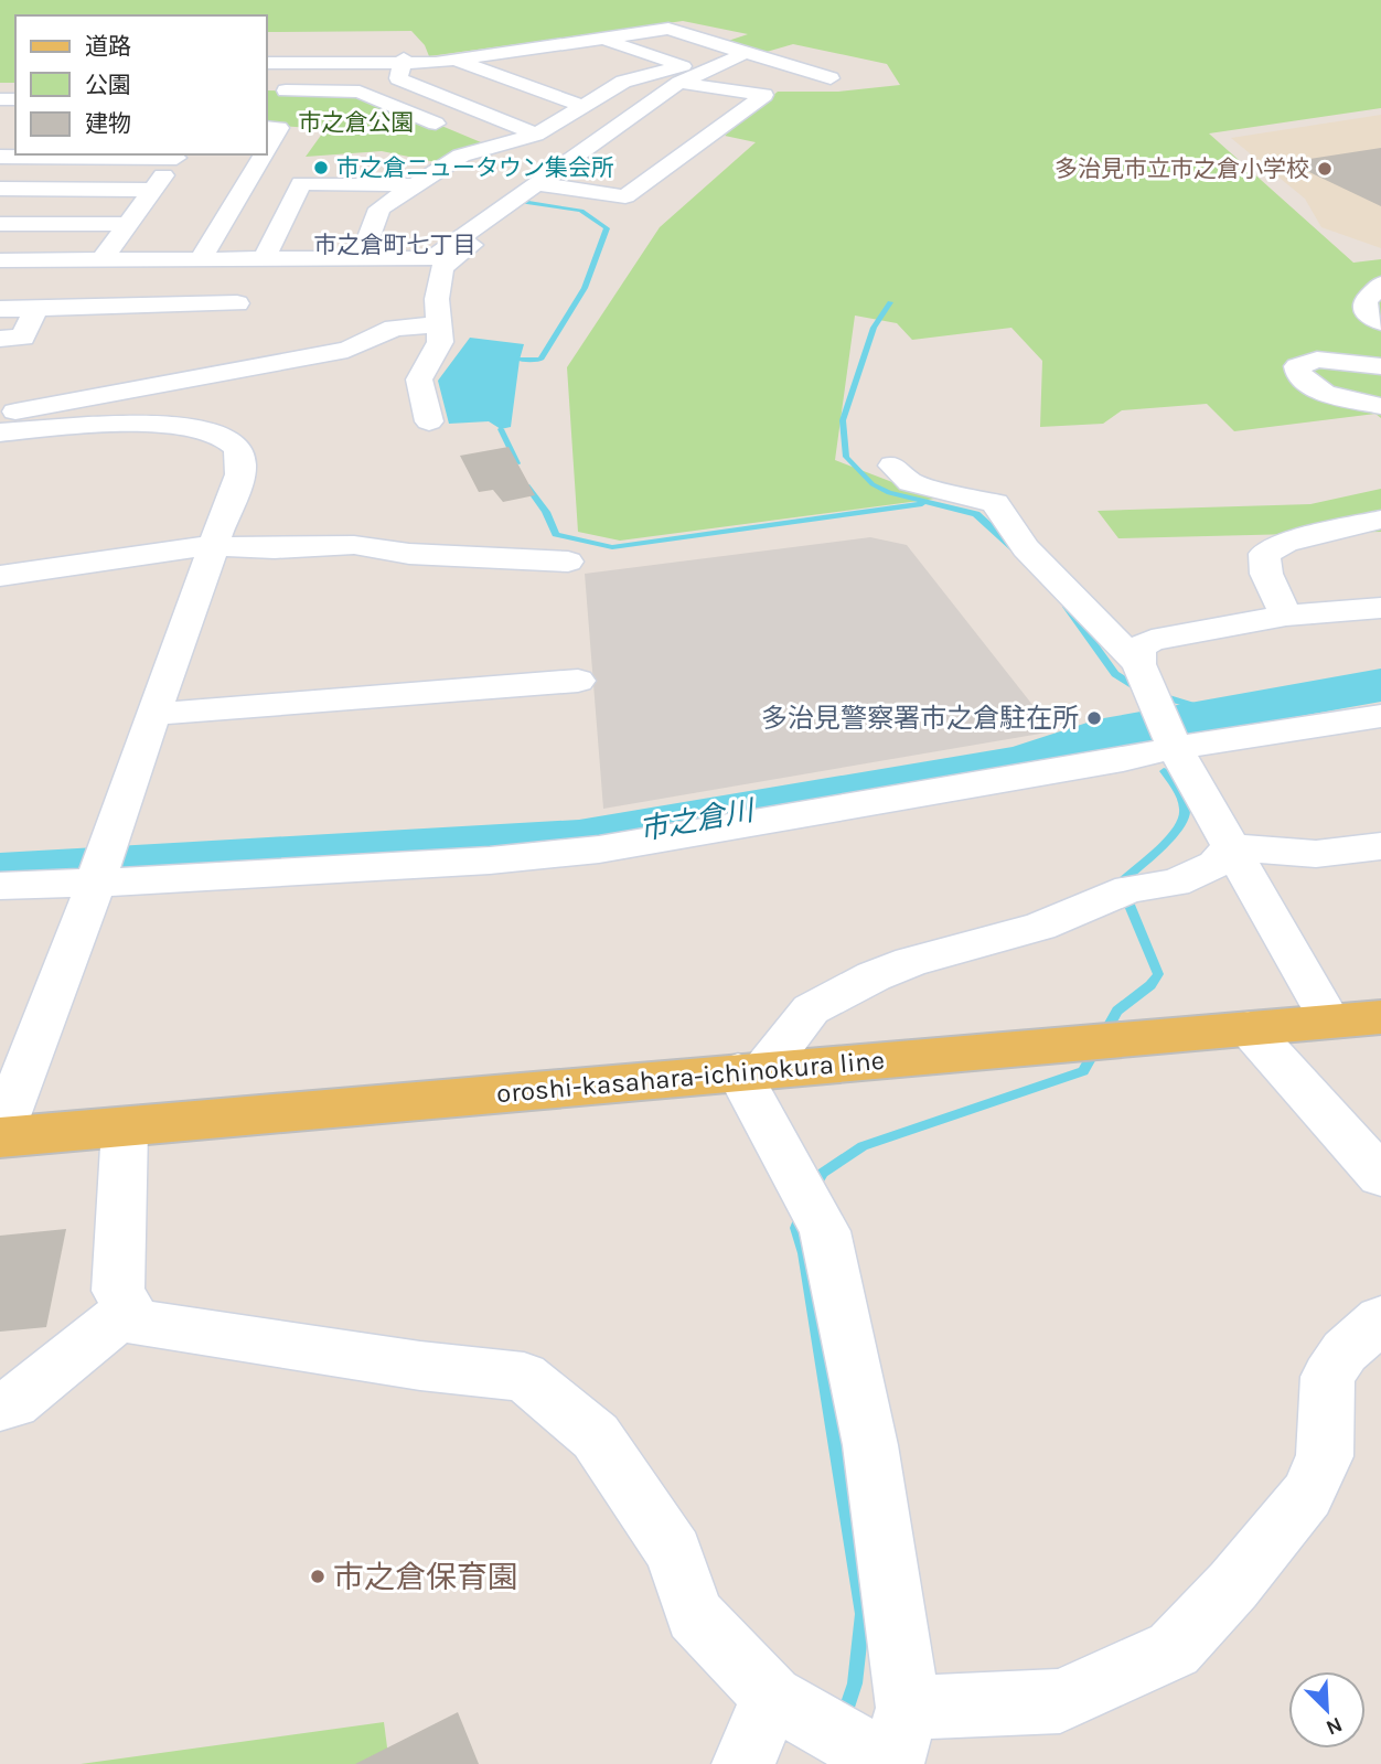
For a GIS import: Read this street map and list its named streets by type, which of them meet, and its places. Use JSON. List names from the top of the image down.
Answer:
{
  "streets": {
    "main road": ["oroshi-kasahara-ichinokura line"]
  },
  "districts": ["市之倉町七丁目"],
  "water": ["市之倉川"],
  "parks": ["市之倉公園"],
  "places": [
    "市之倉ニュータウン集会所",
    "多治見市立市之倉小学校",
    "多治見警察署市之倉駐在所",
    "市之倉保育園"
  ],
  "legend": ["道路", "公園", "建物"],
  "north": "bottom right"
}
